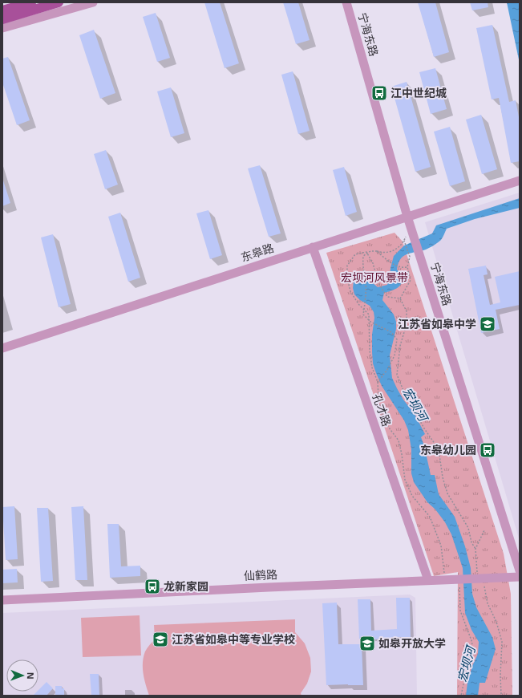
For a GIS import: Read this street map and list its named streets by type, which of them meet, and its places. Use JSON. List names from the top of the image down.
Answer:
{
  "streets": {
    "street": [
      "宁海东路",
      "东皋路",
      "孔才路",
      "仙鹤路"
    ]
  },
  "crossings": [
    ["宁海东路", "东皋路"],
    ["东皋路", "孔才路"],
    ["孔才路", "仙鹤路"]
  ],
  "water": ["宏坝河"],
  "parks": ["宏坝河风景带"],
  "places": {
    "bus stop": ["江中世纪城", "东皋幼儿园", "龙新家园"],
    "school or university": ["江苏省如皋中学", "江苏省如皋中等专业学校", "如皋开放大学"]
  },
  "north": "right"
}
